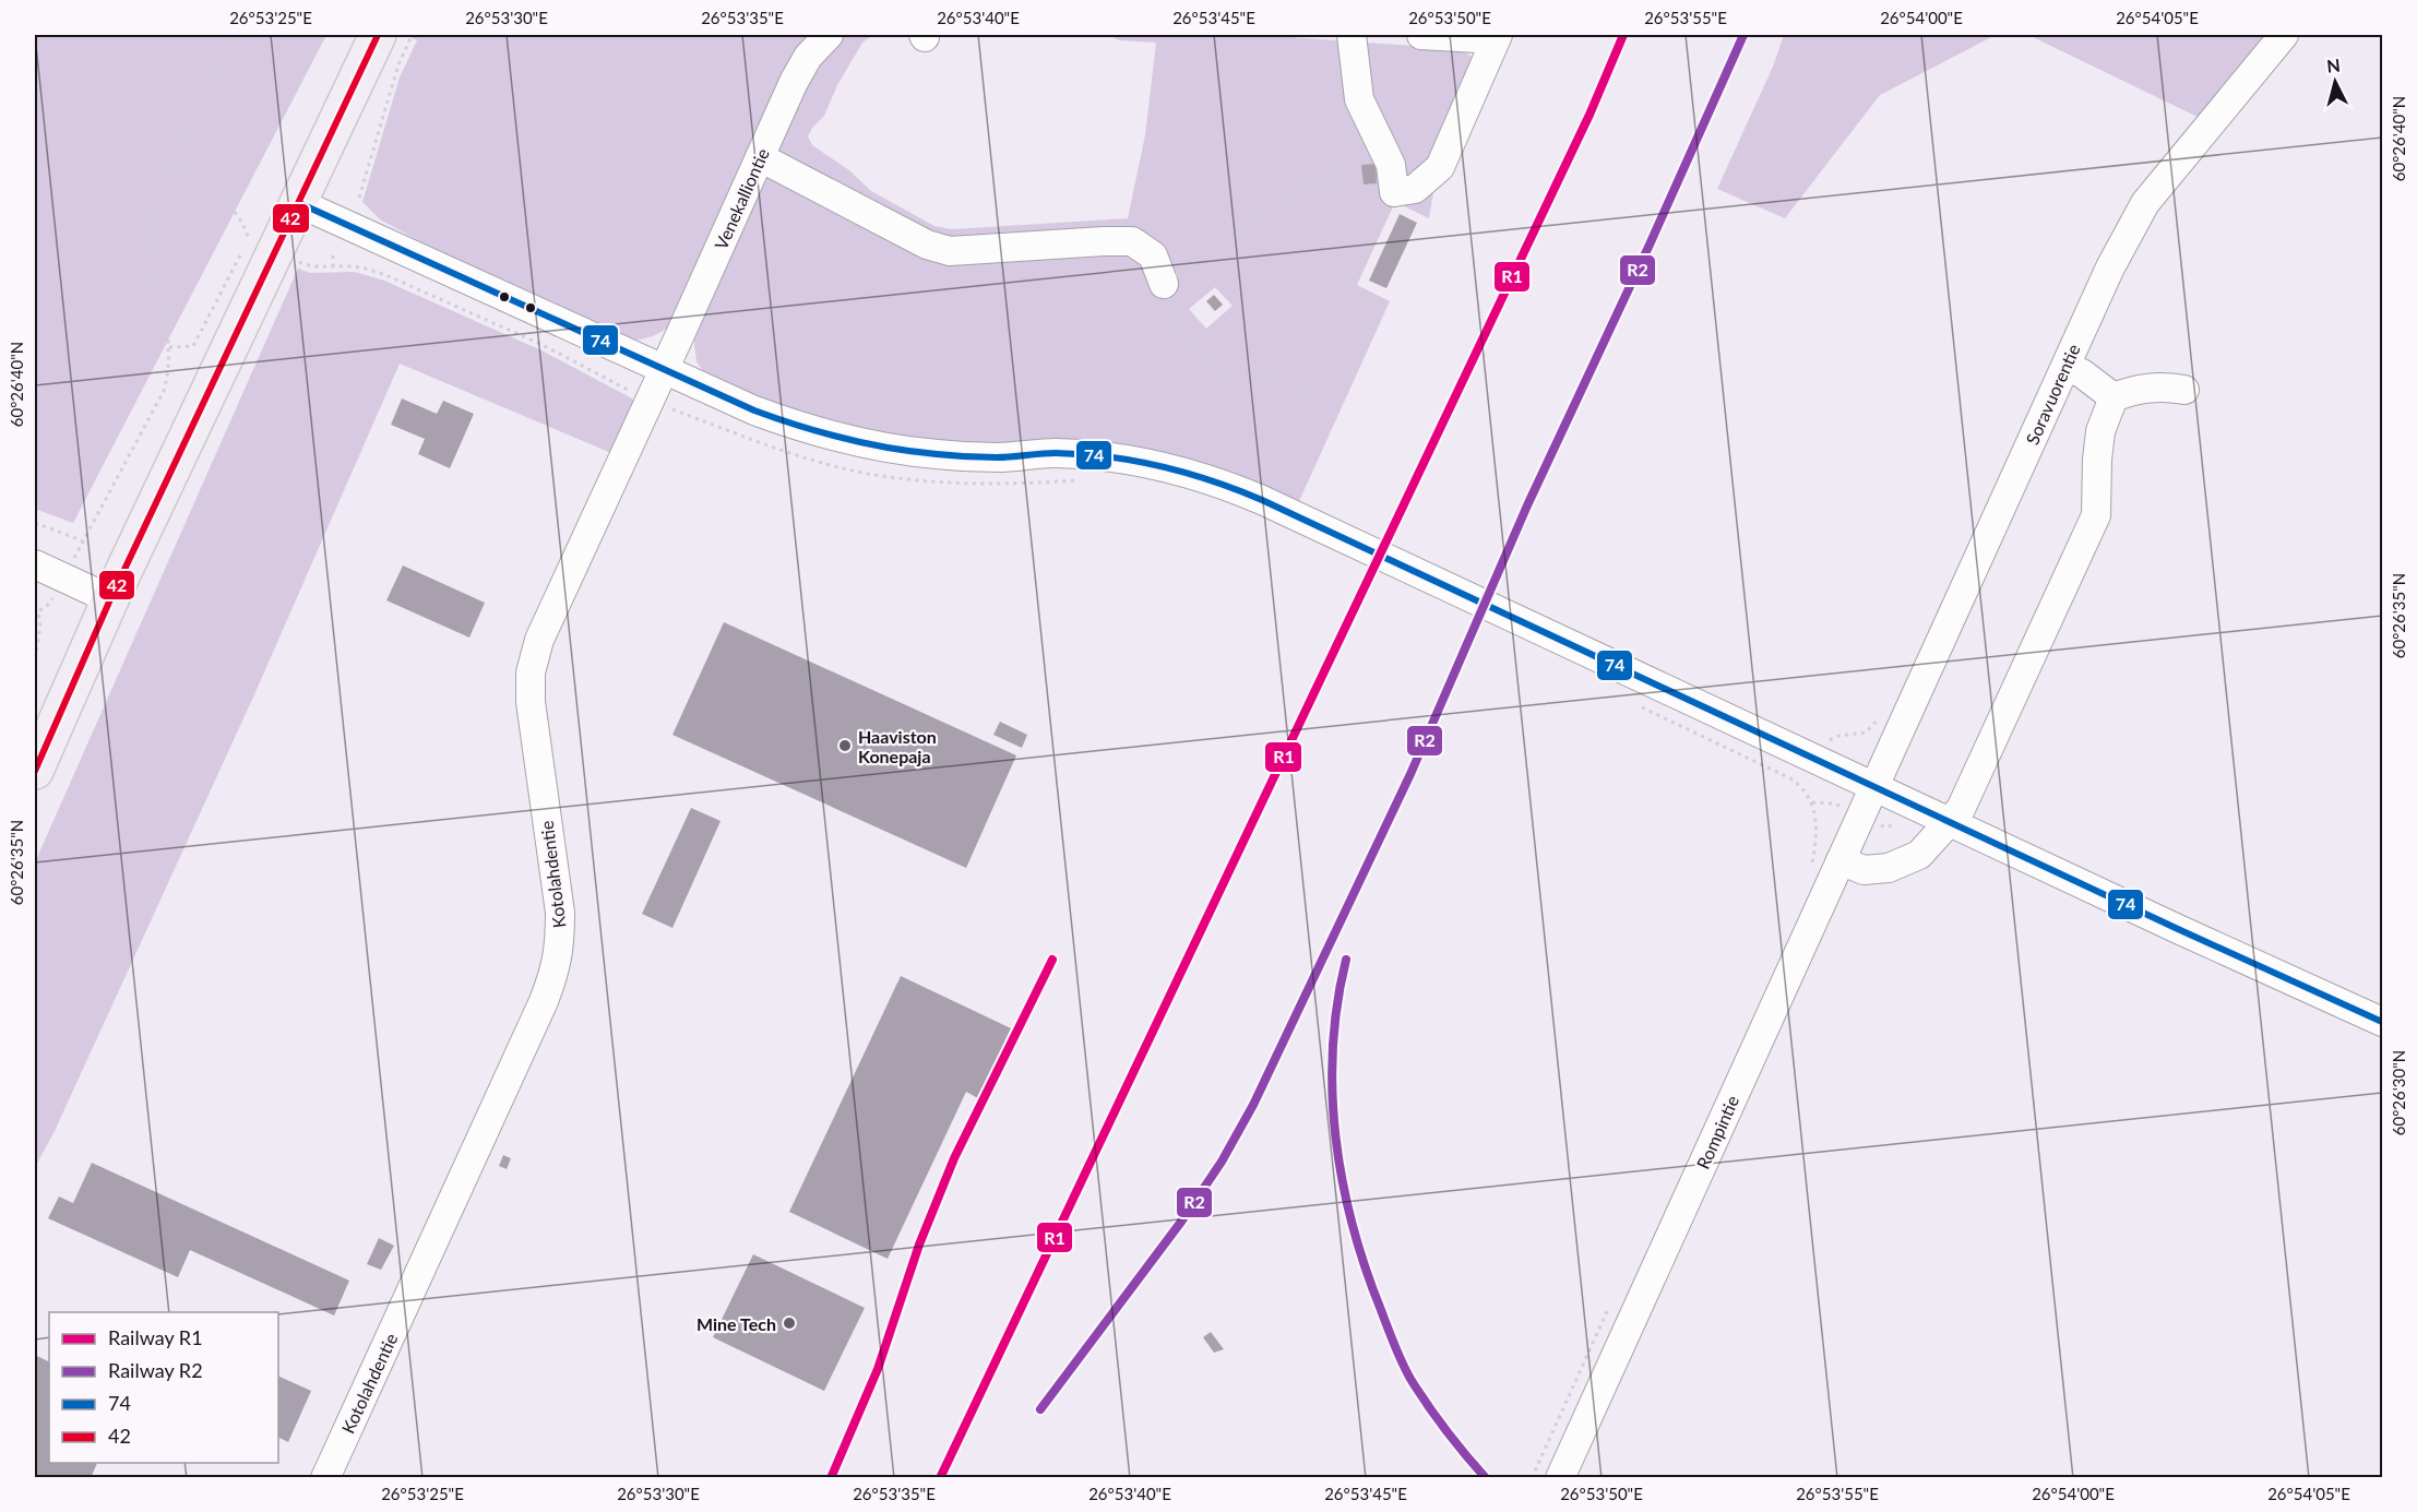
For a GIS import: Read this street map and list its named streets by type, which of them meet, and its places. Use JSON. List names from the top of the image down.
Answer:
{
  "streets": {
    "street": [
      "Venekalliontie",
      "Soravuorentie",
      "Kotolahdentie",
      "Rompintie"
    ]
  },
  "crossings": [
    ["Venekalliontie", "Kotolahdentie"],
    ["Soravuorentie", "Rompintie"]
  ],
  "places": ["Haaviston Konepaja", "Mine Tech"],
  "lines": [
    "rail line R1",
    "rail line R2",
    "transit line 42",
    "transit line 74"
  ],
  "legend": [
    "Railway R1",
    "Railway R2",
    "74",
    "42"
  ],
  "north": "top",
  "coordinates": [
    "26°53'25\"E",
    "26°53'30\"E",
    "26°53'35\"E",
    "26°53'40\"E",
    "26°53'45\"E",
    "26°53'50\"E",
    "26°53'55\"E",
    "26°54'00\"E",
    "26°54'05\"E",
    "60°26'40\"N",
    "60°26'35\"N",
    "60°26'30\"N"
  ]
}
